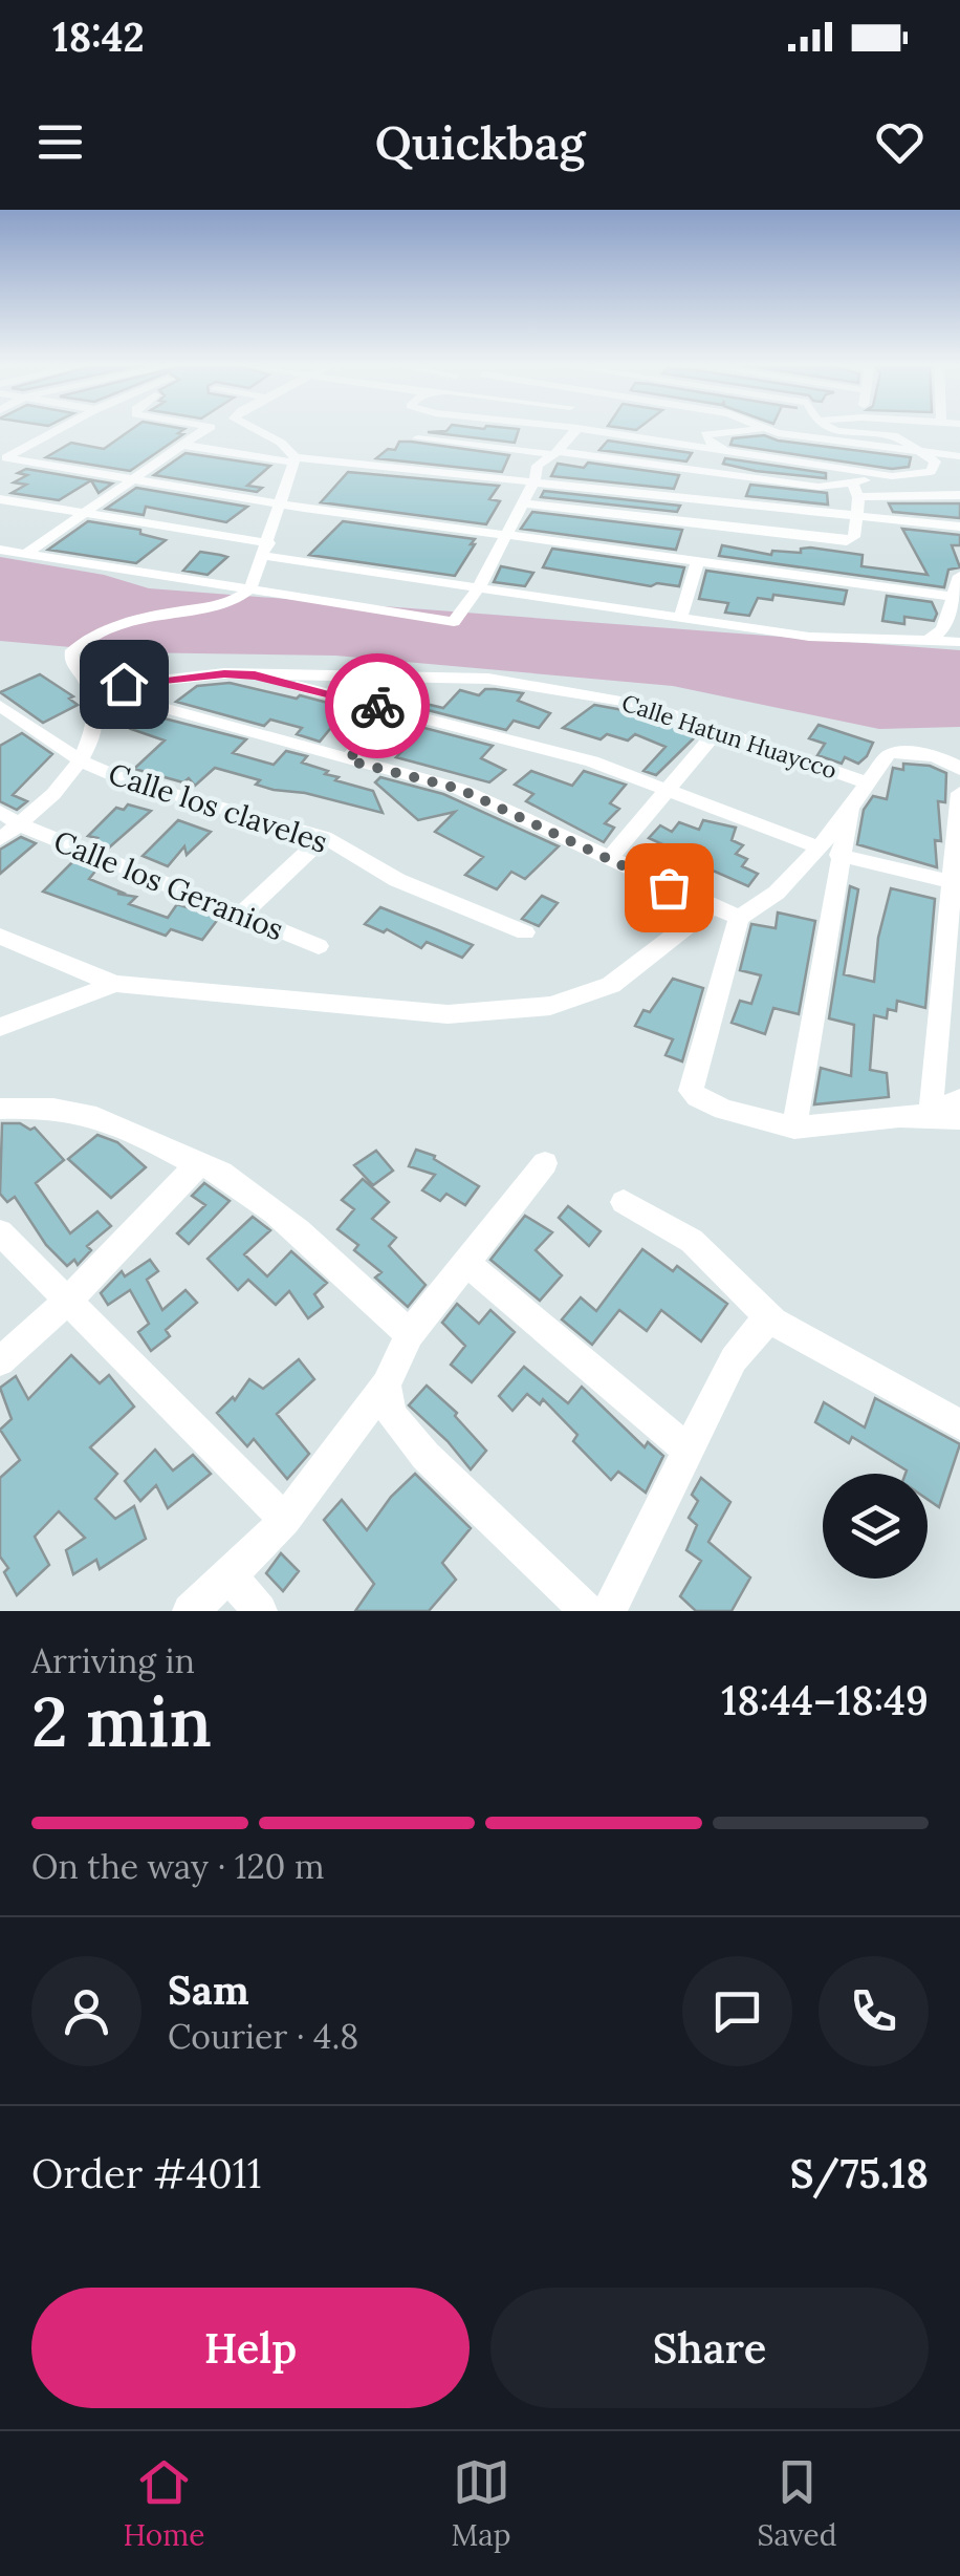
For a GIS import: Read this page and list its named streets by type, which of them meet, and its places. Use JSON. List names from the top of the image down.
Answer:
{
  "streets": {
    "street": ["Calle Hatun Huaycco", "Calle los claveles", "Calle los Geranios"]
  },
  "page": {
    "status": "18:42",
    "header": "Quickbag",
    "heading": ["2 min", "Arriving in", "18:44–18:49"],
    "panel": [
      "Sam",
      "Courier · 4.8",
      "Order #4011",
      "S/75.18"
    ],
    "bar": "On the way · 120 m",
    "buttons": ["Help", "Share"],
    "tabs": ["Home", "Map", "Saved"]
  }
}
